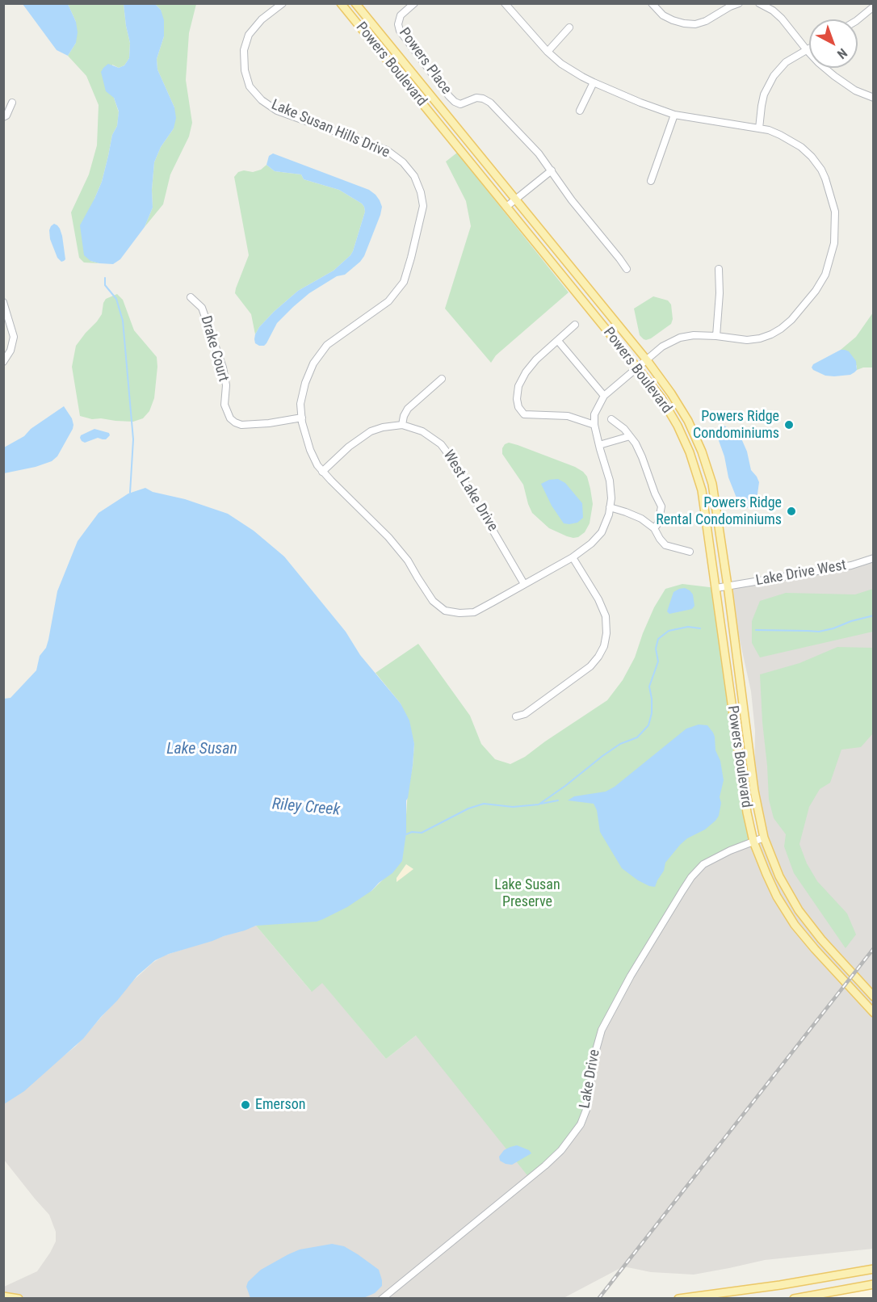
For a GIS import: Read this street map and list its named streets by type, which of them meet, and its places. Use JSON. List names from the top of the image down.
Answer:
{
  "streets": {
    "main road": ["Powers Boulevard"],
    "street": [
      "Powers Place",
      "Lake Susan Hills Drive",
      "Drake Court",
      "West Lake Drive",
      "Lake Drive West",
      "Lake Drive"
    ]
  },
  "crossings": [
    ["Powers Boulevard", "Lake Susan Hills Drive"],
    ["Powers Boulevard", "Lake Drive West"],
    ["Powers Boulevard", "Lake Drive"],
    ["Lake Susan Hills Drive", "Drake Court"],
    ["Lake Susan Hills Drive", "West Lake Drive"]
  ],
  "water": ["Lake Susan", "Riley Creek"],
  "parks": ["Lake Susan Preserve"],
  "places": ["Powers Ridge Condominiums", "Powers Ridge Rental Condominiums", "Emerson"],
  "north": "bottom right"
}
